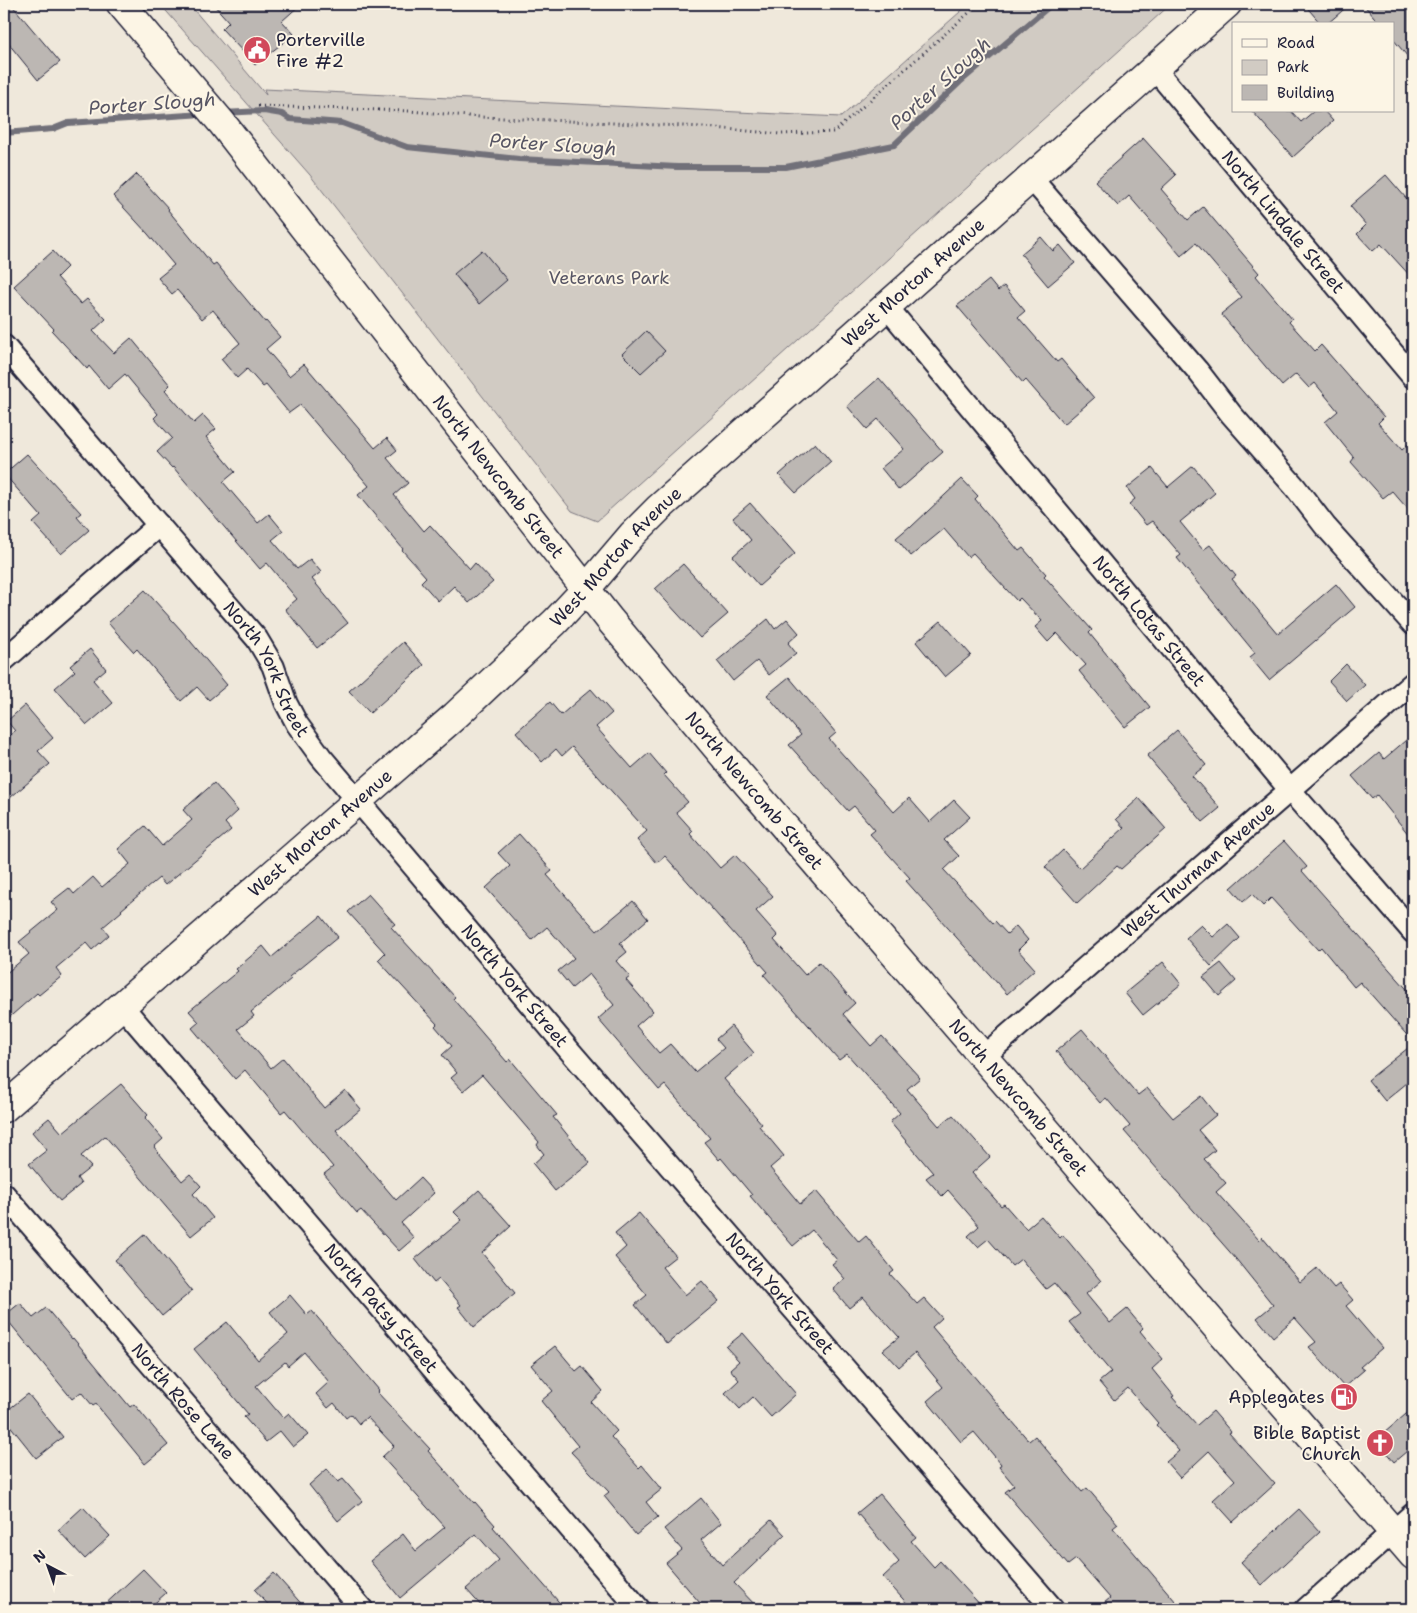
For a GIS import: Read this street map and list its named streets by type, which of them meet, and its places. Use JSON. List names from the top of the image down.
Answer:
{
  "streets": {
    "main road": ["West Morton Avenue", "North Newcomb Street"],
    "street": [
      "North Lindale Street",
      "North Lotas Street",
      "North York Street",
      "West Thurman Avenue",
      "North Patsy Street",
      "North Rose Lane"
    ]
  },
  "crossings": [
    ["North Lindale Street", "West Morton Avenue"],
    ["West Morton Avenue", "North Newcomb Street"],
    ["West Morton Avenue", "North Lotas Street"],
    ["West Morton Avenue", "North York Street"],
    ["West Morton Avenue", "North Patsy Street"],
    ["North Newcomb Street", "West Thurman Avenue"],
    ["North Lotas Street", "West Thurman Avenue"]
  ],
  "water": ["Porter Slough"],
  "parks": ["Veterans Park"],
  "places": {
    "public building": ["Porterville Fire #2"],
    "fuel station": ["Applegates"],
    "church": ["Bible Baptist Church"]
  },
  "legend": ["Road", "Park", "Building"],
  "north": "top left"
}
